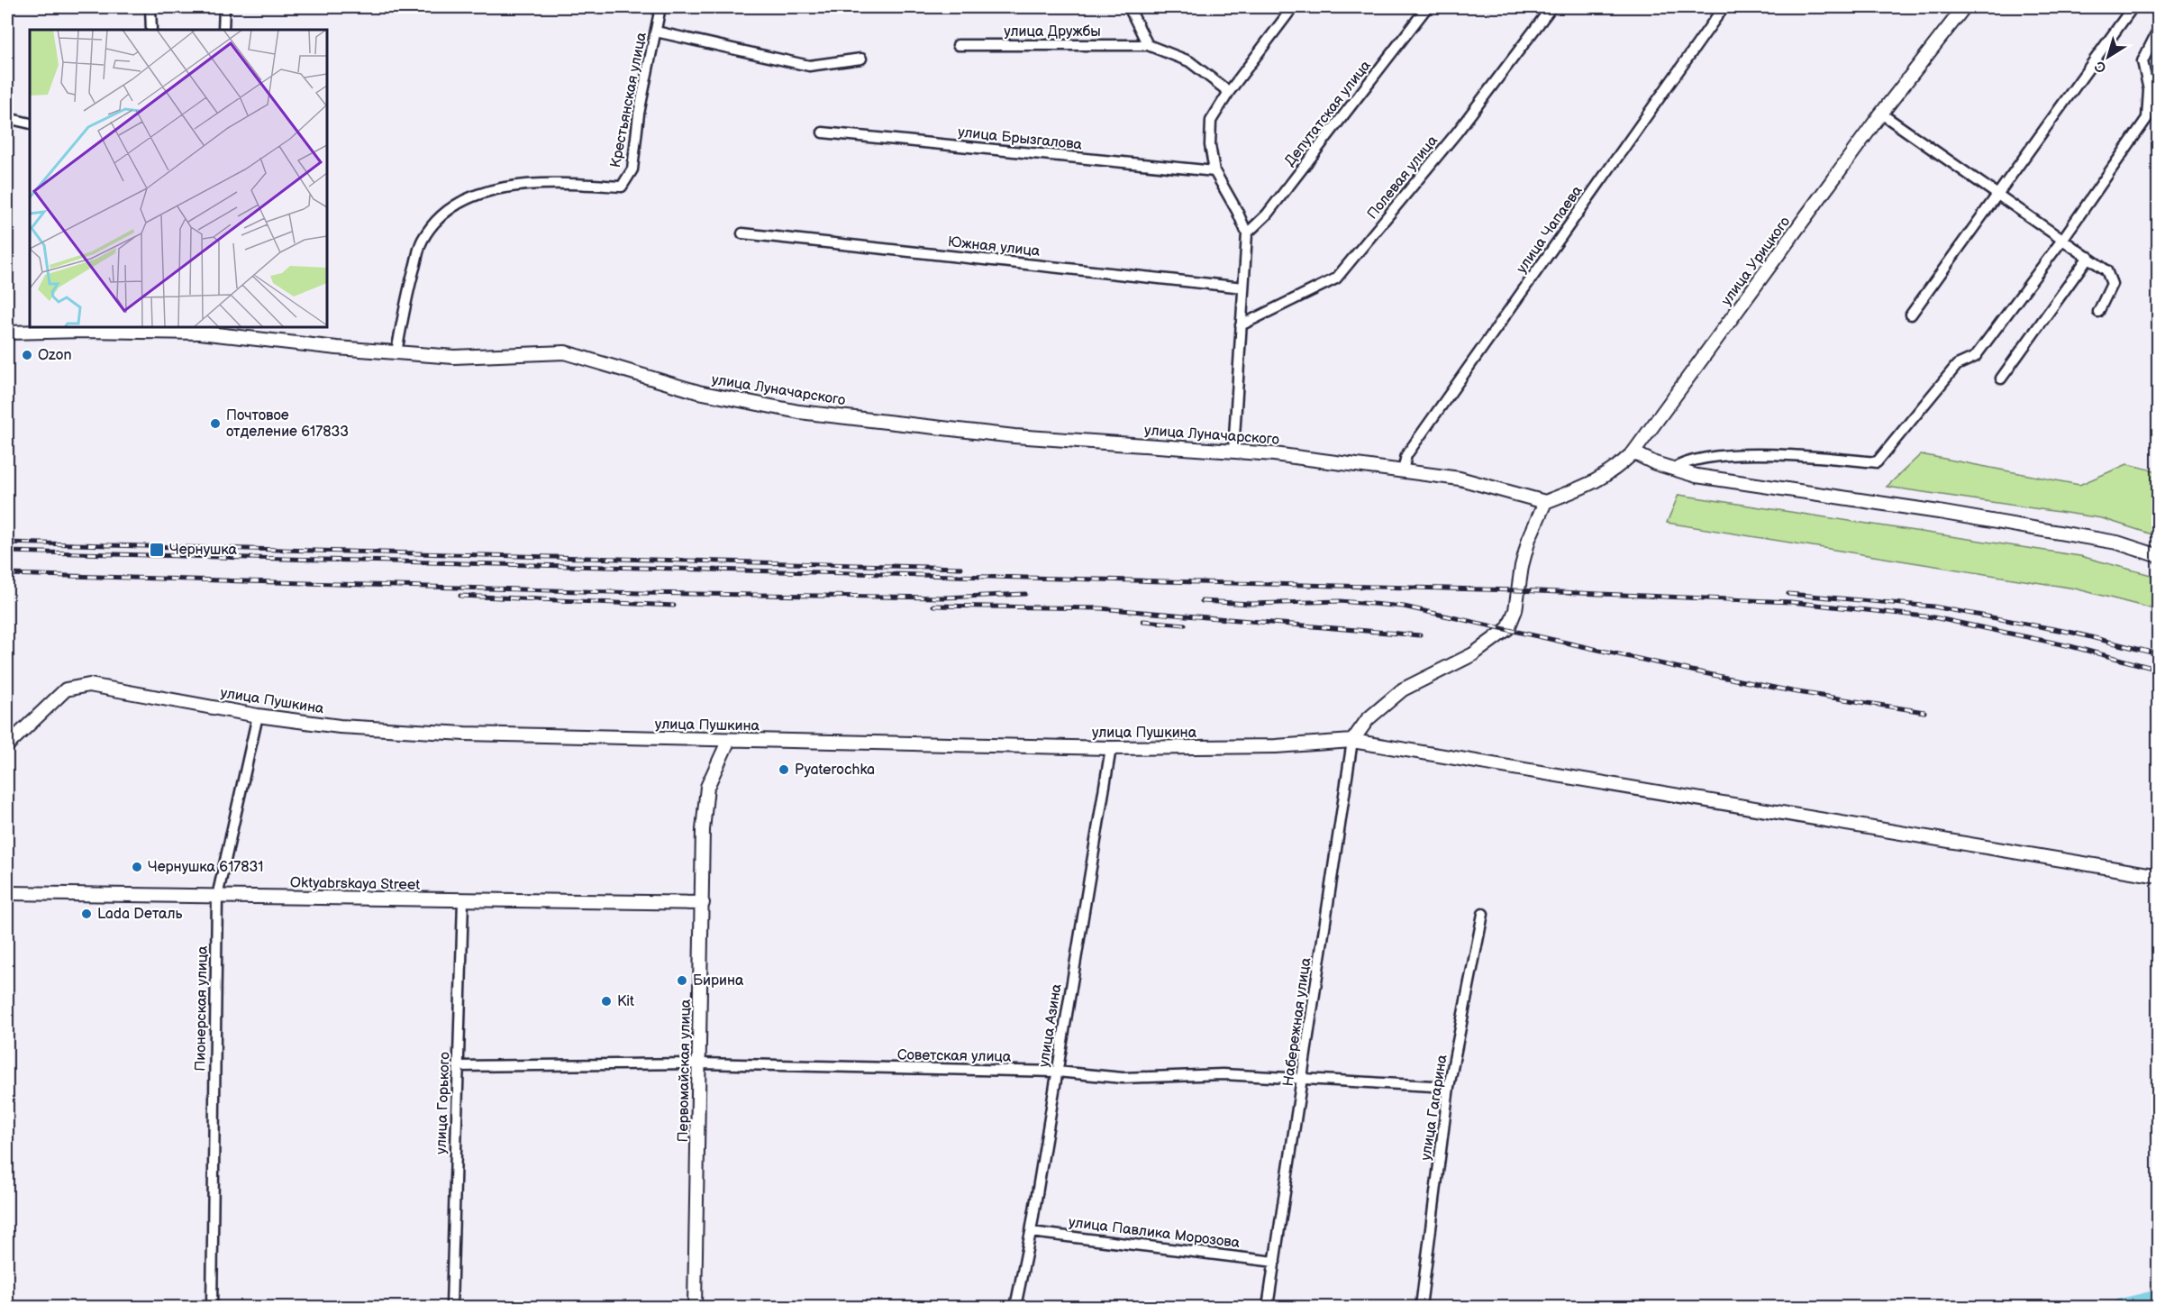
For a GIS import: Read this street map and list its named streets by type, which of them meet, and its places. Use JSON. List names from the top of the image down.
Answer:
{
  "streets": {
    "street": [
      "улица Дружбы",
      "Крестьянская улица",
      "Депутатская улица",
      "улица Брызгалова",
      "Полевая улица",
      "улица Чапаева",
      "Южная улица",
      "улица Урицкого",
      "улица Луначарского",
      "улица Пушкина",
      "Oktyabrskaya Street",
      "Пионерская улица",
      "Набережная улица",
      "улица Азина",
      "Советская улица",
      "Первомайская улица",
      "улица Горького",
      "улица Гагарина",
      "улица Павлика Морозова"
    ]
  },
  "crossings": [
    ["Крестьянская улица", "улица Луначарского"],
    ["улица Чапаева", "улица Луначарского"],
    ["улица Урицкого", "улица Луначарского"],
    ["улица Пушкина", "Пионерская улица"],
    ["улица Пушкина", "Набережная улица"],
    ["улица Пушкина", "улица Азина"],
    ["улица Пушкина", "Первомайская улица"],
    ["Oktyabrskaya Street", "Пионерская улица"],
    ["Oktyabrskaya Street", "Первомайская улица"],
    ["Oktyabrskaya Street", "улица Горького"],
    ["Набережная улица", "Советская улица"],
    ["Набережная улица", "улица Павлика Морозова"],
    ["улица Азина", "Советская улица"],
    ["улица Азина", "улица Павлика Морозова"],
    ["Советская улица", "Первомайская улица"],
    ["Советская улица", "улица Горького"],
    ["Советская улица", "улица Гагарина"]
  ],
  "places": {
    "other": [
      "Ozon",
      "Почтовое отделение 617833",
      "Pyaterochka",
      "Чернушка 617831",
      "Lada Dеталь",
      "Бирина",
      "Kit"
    ],
    "transit": ["Чернушка"]
  },
  "north": "bottom left"
}
